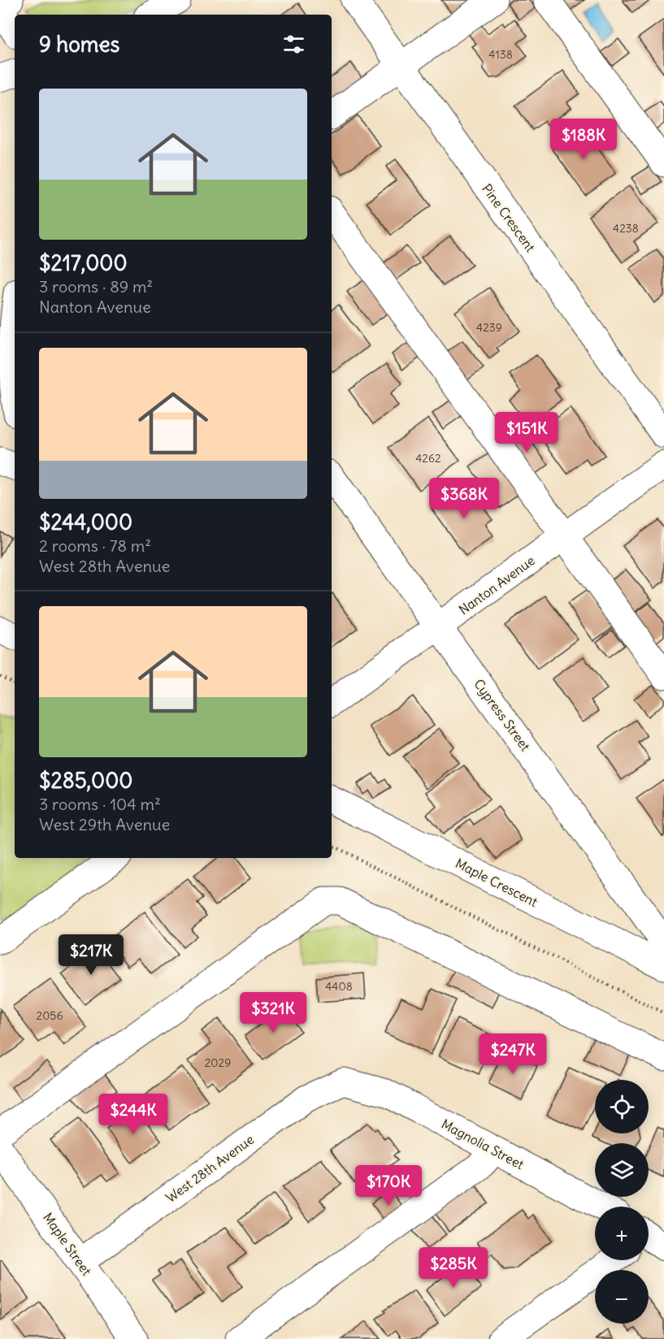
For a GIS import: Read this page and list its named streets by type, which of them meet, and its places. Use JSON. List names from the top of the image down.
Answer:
{
  "streets": {
    "street": [
      "Pine Crescent",
      "Nanton Avenue",
      "Cypress Street",
      "Maple Crescent",
      "Magnolia Street",
      "West 28th Avenue",
      "Maple Street"
    ]
  },
  "crossings": [
    ["Nanton Avenue", "Cypress Street"],
    ["Magnolia Street", "West 28th Avenue"],
    ["West 28th Avenue", "Maple Street"]
  ],
  "house_numbers": [
    "4138",
    "4238",
    "4239",
    "4262",
    "4408",
    "2056",
    "2029"
  ],
  "page": {
    "heading": "9 homes",
    "list": [
      {
        "name": "$217,000",
        "note": "3 rooms · 89 m² · Nanton Avenue"
      },
      {
        "name": "$244,000",
        "note": "2 rooms · 78 m² · West 28th Avenue"
      },
      {
        "name": "$285,000",
        "note": "3 rooms · 104 m² · West 29th Avenue"
      }
    ],
    "price": [
      "$188K",
      "$151K",
      "$368K",
      "$217K",
      "$321K",
      "$247K",
      "$244K",
      "$170K",
      "$285K"
    ],
    "map_buttons": ["+", "−"]
  }
}
